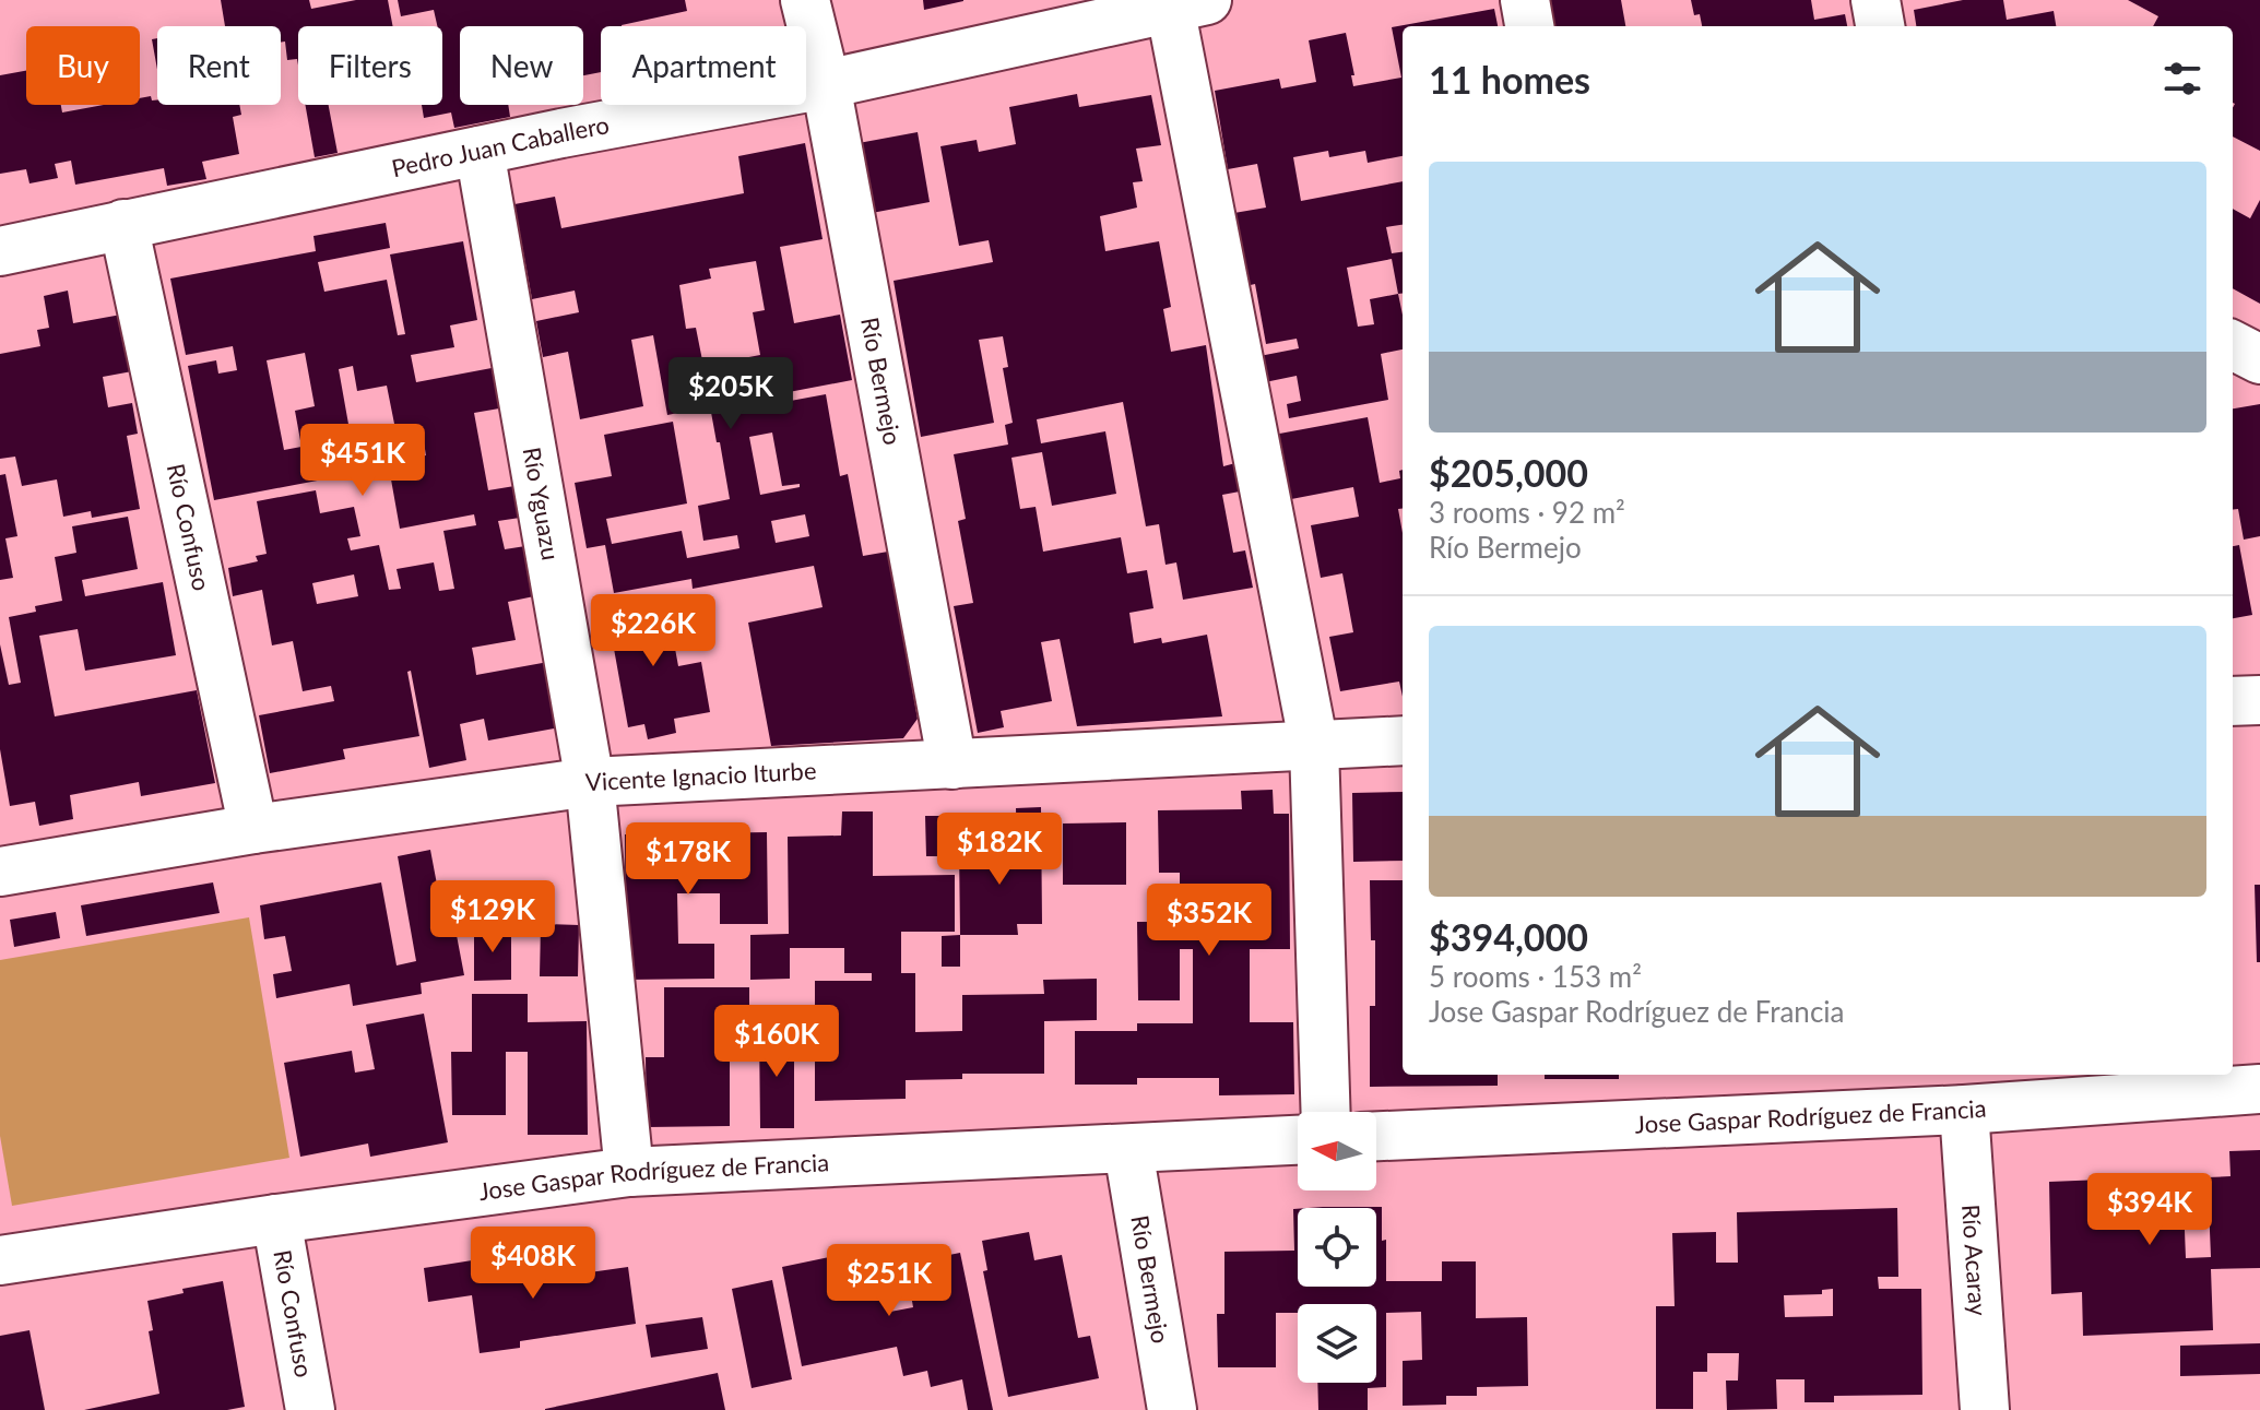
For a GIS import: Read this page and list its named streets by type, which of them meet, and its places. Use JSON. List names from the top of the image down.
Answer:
{
  "streets": {
    "street": [
      "Pedro Juan Caballero",
      "Río Bermejo",
      "Río Yguazu",
      "Río Confuso",
      "Vicente Ignacio Iturbe",
      "Jose Gaspar Rodríguez de Francia",
      "Río Acaray"
    ]
  },
  "crossings": [
    ["Pedro Juan Caballero", "Río Bermejo"],
    ["Pedro Juan Caballero", "Río Yguazu"],
    ["Pedro Juan Caballero", "Río Confuso"],
    ["Río Bermejo", "Vicente Ignacio Iturbe"],
    ["Río Bermejo", "Jose Gaspar Rodríguez de Francia"],
    ["Río Yguazu", "Vicente Ignacio Iturbe"],
    ["Río Yguazu", "Jose Gaspar Rodríguez de Francia"],
    ["Río Confuso", "Vicente Ignacio Iturbe"],
    ["Río Confuso", "Jose Gaspar Rodríguez de Francia"],
    ["Jose Gaspar Rodríguez de Francia", "Río Acaray"]
  ],
  "north": "left",
  "page": {
    "chip": [
      "Buy",
      "Rent",
      "Filters",
      "New",
      "Apartment"
    ],
    "heading": "11 homes",
    "list": [
      {
        "name": "$205,000",
        "note": "3 rooms · 92 m² · Río Bermejo"
      },
      {
        "name": "$394,000",
        "note": "5 rooms · 153 m² · Jose Gaspar Rodríguez de Francia"
      }
    ],
    "price": [
      "$205K",
      "$451K",
      "$226K",
      "$182K",
      "$178K",
      "$129K",
      "$352K",
      "$160K",
      "$394K",
      "$408K",
      "$251K"
    ]
  }
}
